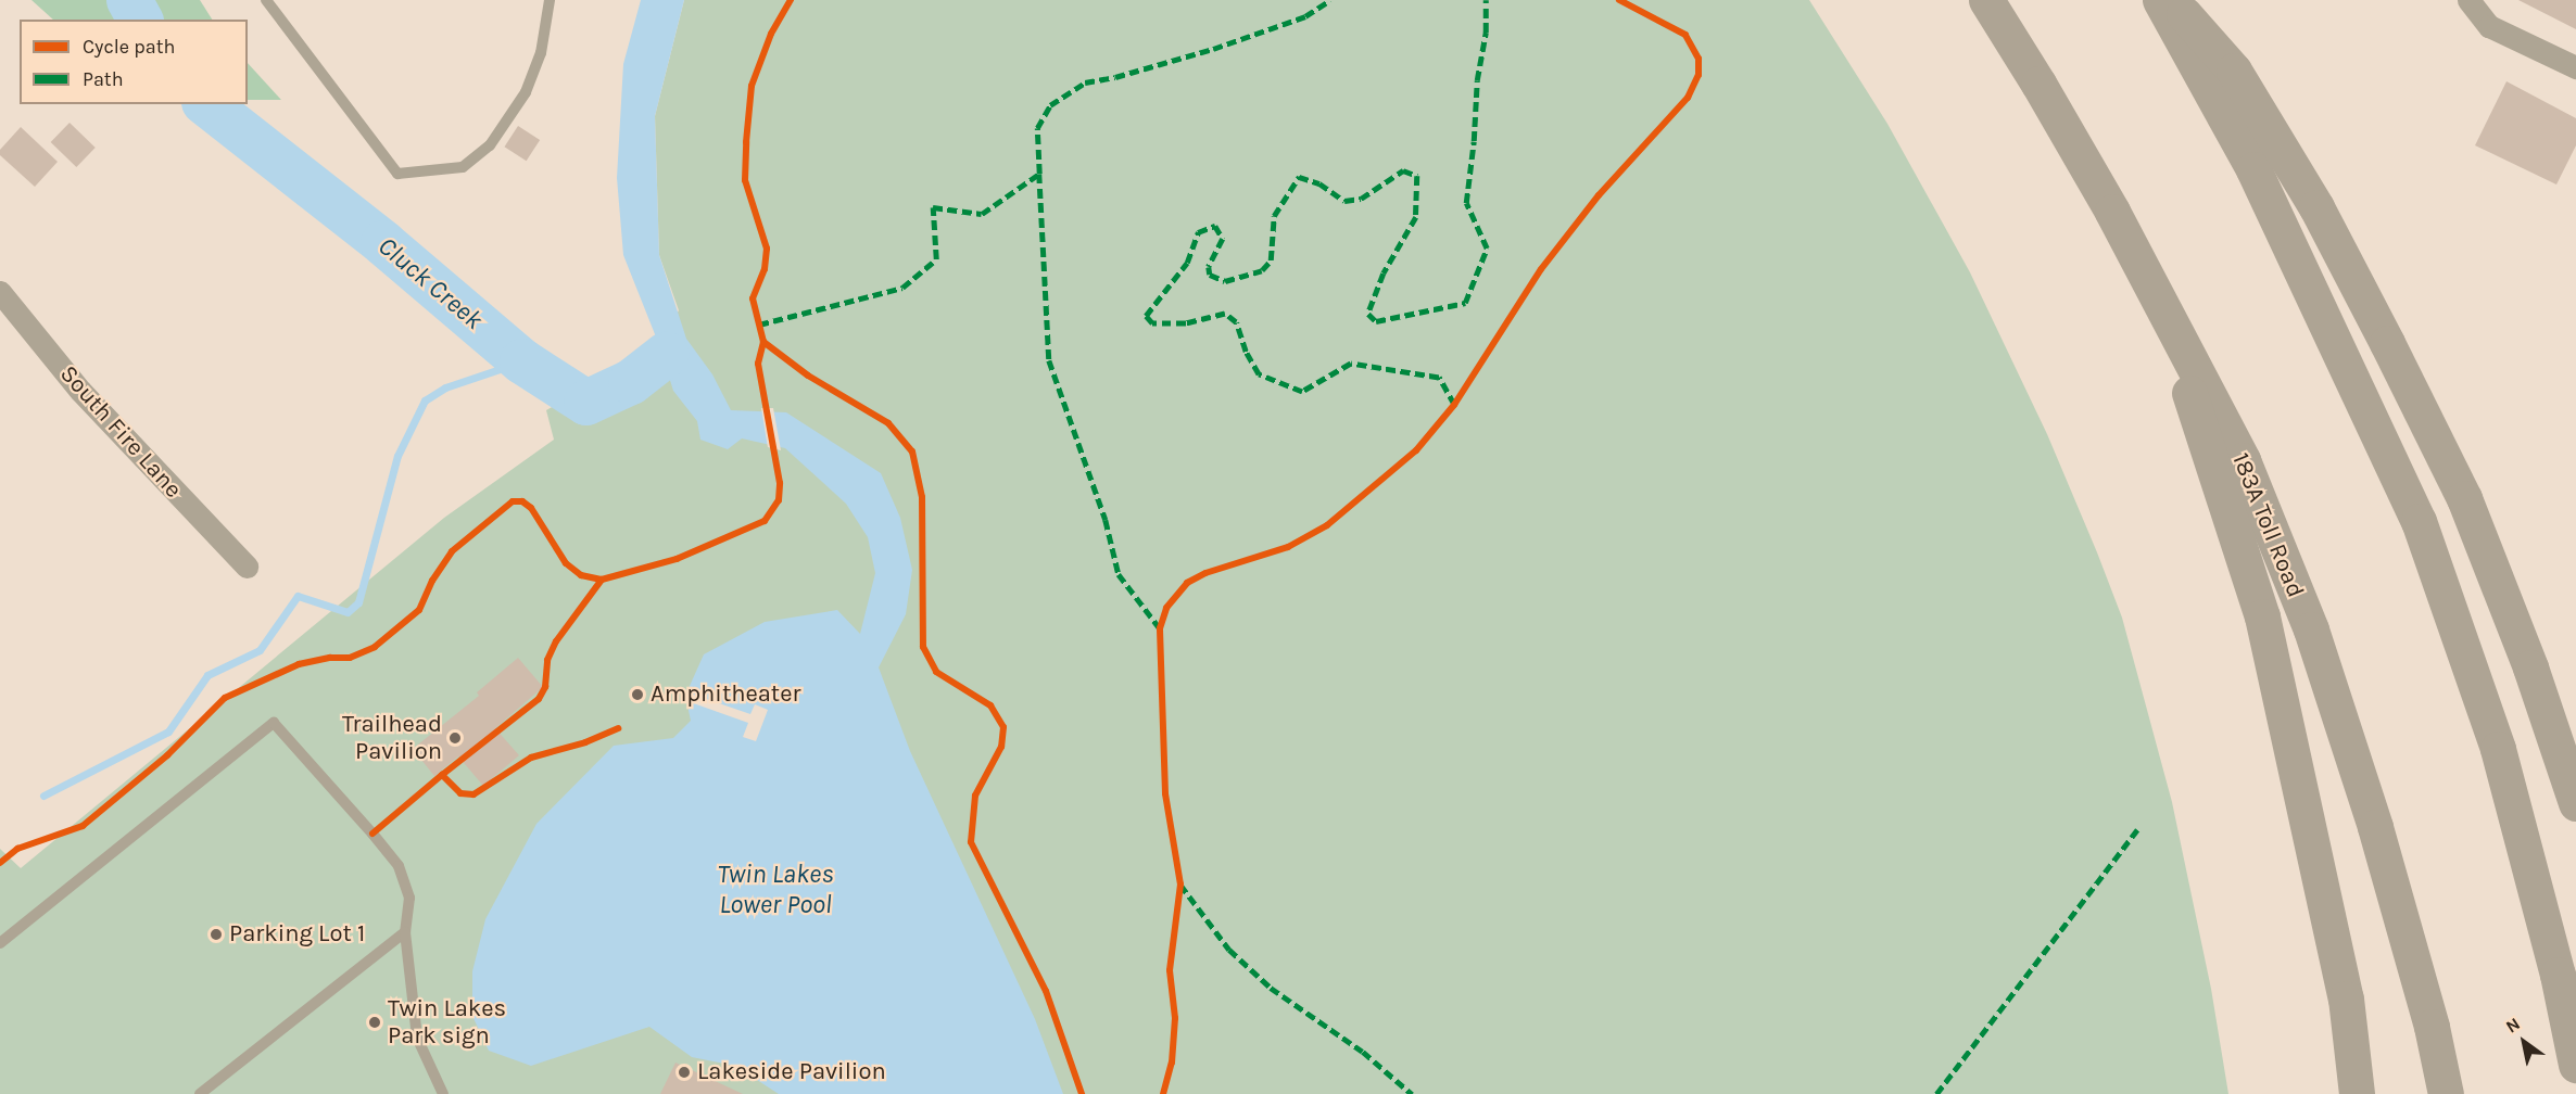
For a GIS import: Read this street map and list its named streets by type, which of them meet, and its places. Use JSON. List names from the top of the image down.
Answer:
{
  "streets": {
    "highway": ["183A Toll Road"],
    "street": ["South Fire Lane"]
  },
  "water": ["Cluck Creek", "Twin Lakes Lower Pool"],
  "places": [
    "Amphitheater",
    "Trailhead Pavilion",
    "Parking Lot 1",
    "Twin Lakes Park sign",
    "Lakeside Pavilion"
  ],
  "legend": ["Cycle path", "Path"],
  "north": "top left"
}
